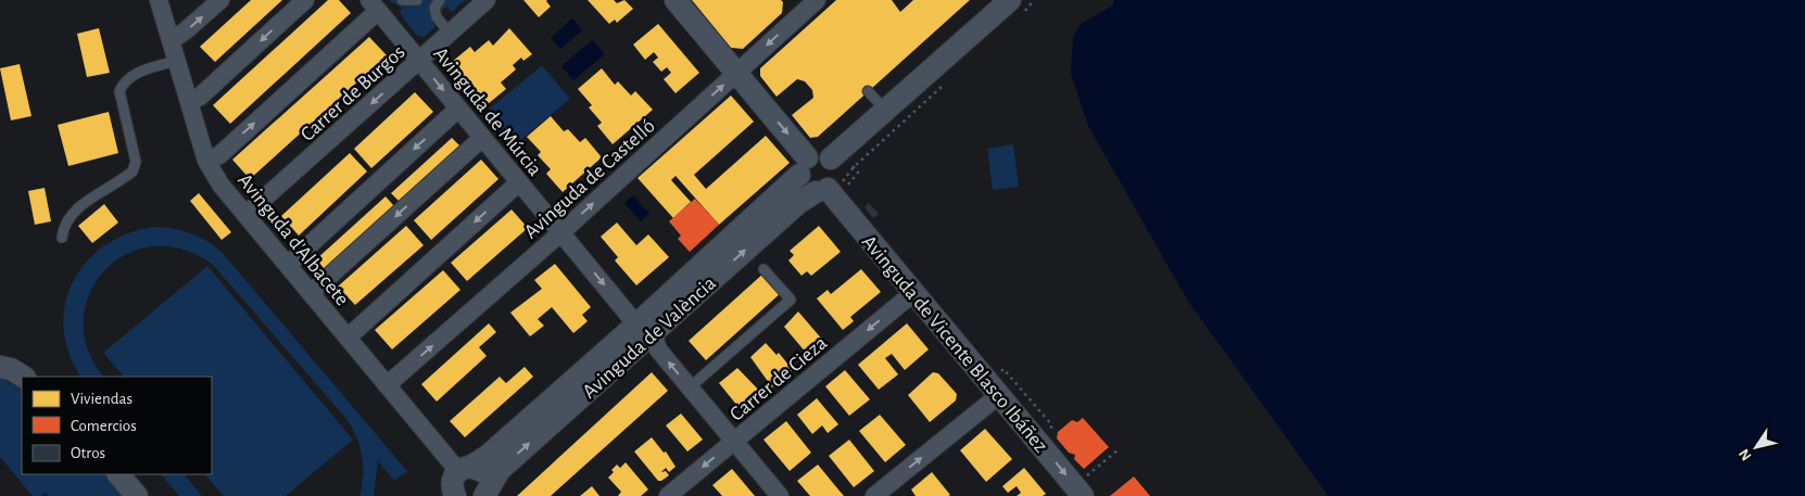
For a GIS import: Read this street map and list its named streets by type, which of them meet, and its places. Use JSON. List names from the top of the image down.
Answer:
{
  "streets": {
    "street": [
      "Carrer de Burgos",
      "Avinguda de Múrcia",
      "Avinguda de Castelló",
      "Avinguda d'Albacete",
      "Avinguda de València",
      "Avinguda de Vicente Blasco Ibáñez",
      "Carrer de Cieza"
    ]
  },
  "crossings": [
    ["Carrer de Burgos", "Avinguda de Múrcia"],
    ["Carrer de Burgos", "Avinguda d'Albacete"],
    ["Avinguda de Múrcia", "Avinguda de Castelló"],
    ["Avinguda de Múrcia", "Avinguda de València"],
    ["Avinguda de Múrcia", "Carrer de Cieza"],
    ["Avinguda de Castelló", "Avinguda d'Albacete"],
    ["Avinguda d'Albacete", "Avinguda de València"],
    ["Avinguda de València", "Avinguda de Vicente Blasco Ibáñez"],
    ["Avinguda de Vicente Blasco Ibáñez", "Carrer de Cieza"]
  ],
  "legend": ["Viviendas", "Comercios", "Otros"],
  "north": "bottom left"
}
